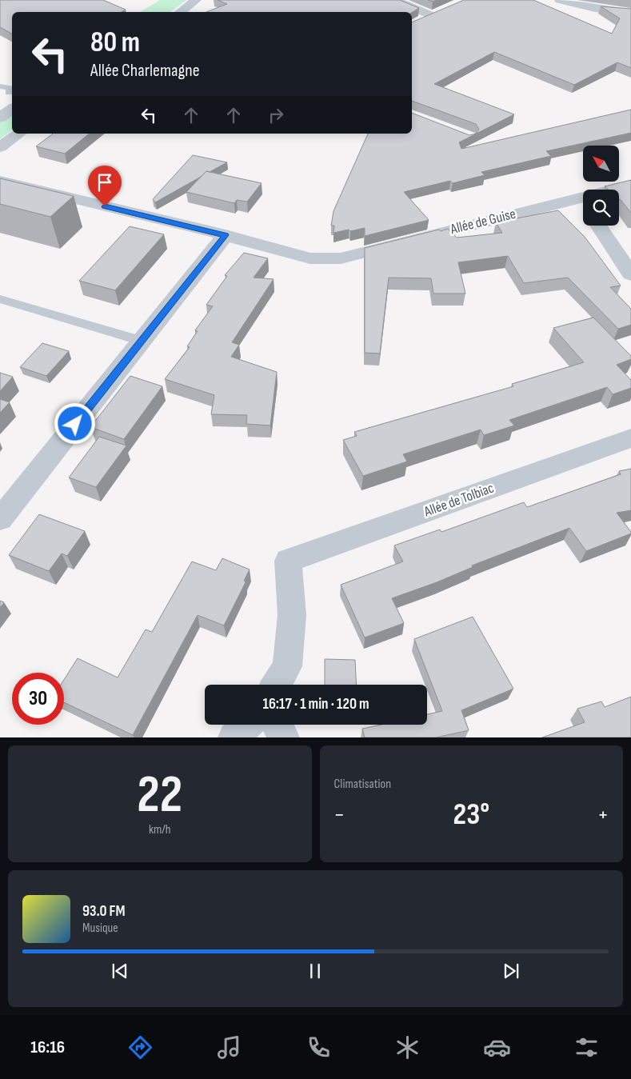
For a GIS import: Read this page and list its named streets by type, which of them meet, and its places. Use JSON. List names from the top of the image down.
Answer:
{
  "streets": {
    "street": ["Allée de Guise", "Allée de Tolbiac"]
  },
  "north": "top left",
  "page": {
    "turn": ["80 m", "Allée Charlemagne"],
    "limit": "30",
    "trip": "16:17 · 1 min · 120 m",
    "tile": [
      ["22", "km/h"],
      "Climatisation"
    ],
    "heat": ["−", "23°", "+"],
    "song": ["93.0 FM", "Musique"],
    "tabs": "16:16"
  }
}
